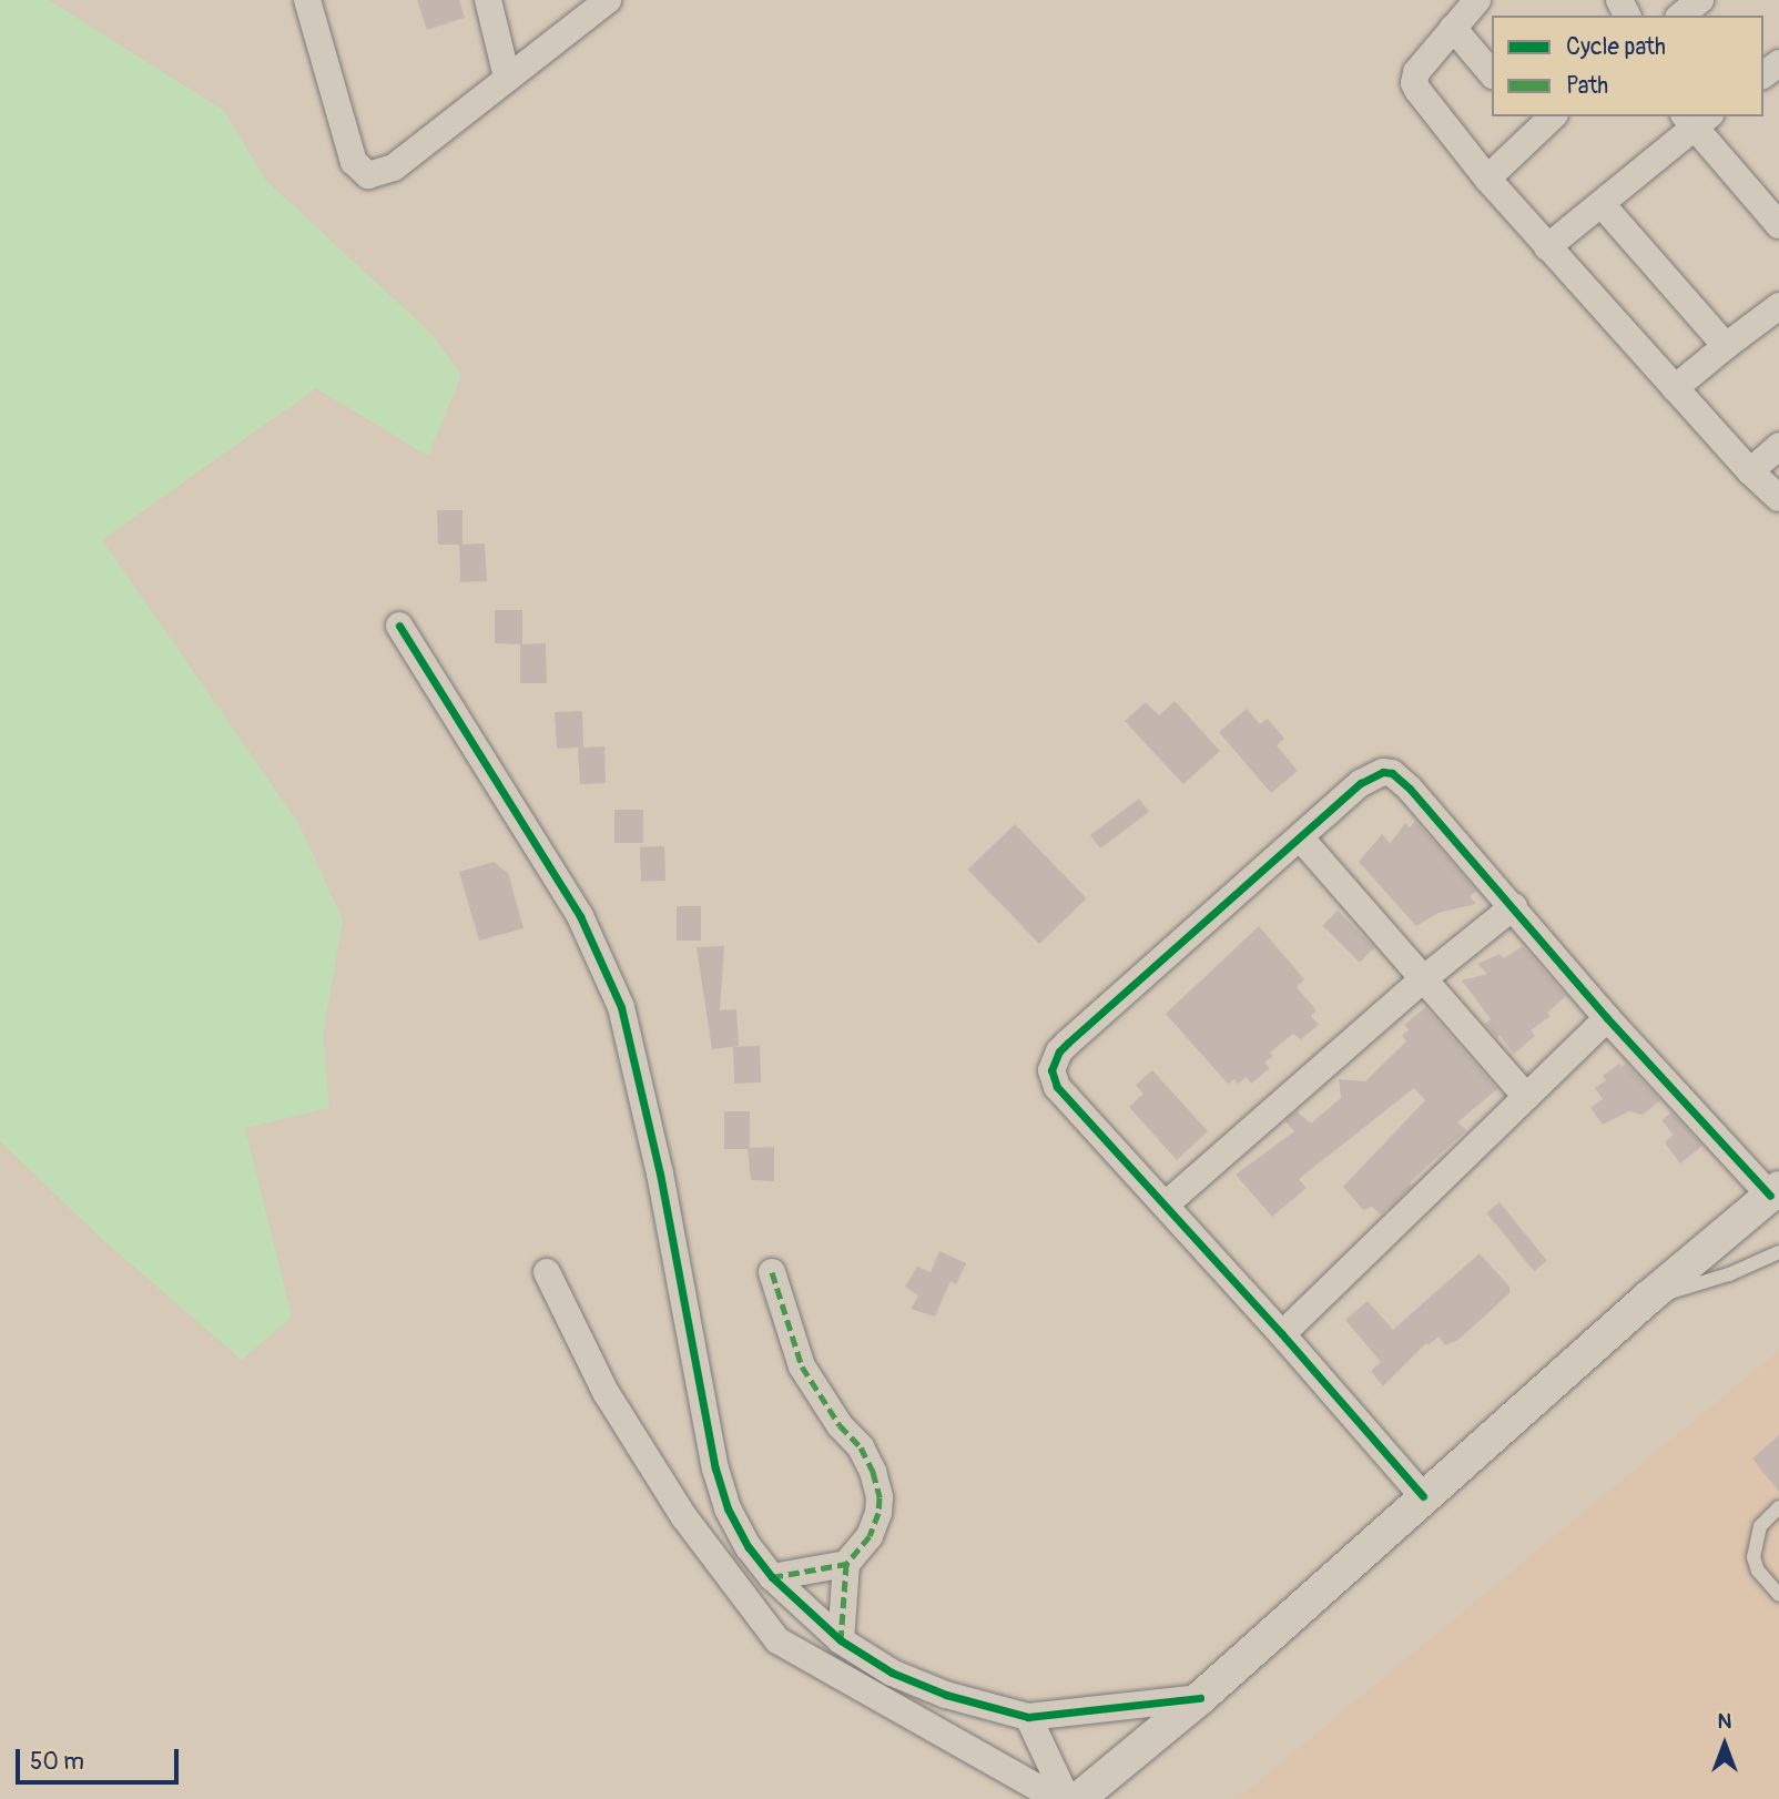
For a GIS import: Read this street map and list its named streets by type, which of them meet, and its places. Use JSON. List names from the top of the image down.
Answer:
{
  "legend": ["Cycle path", "Path"],
  "scale_bar": "50 m",
  "north": "top"
}
